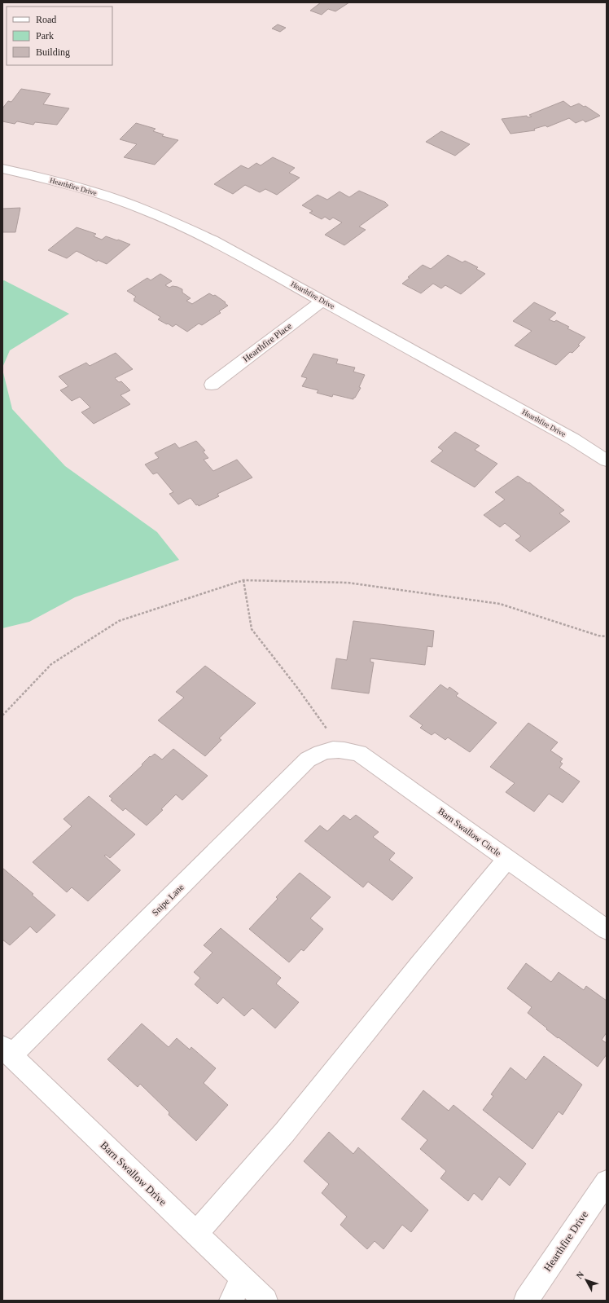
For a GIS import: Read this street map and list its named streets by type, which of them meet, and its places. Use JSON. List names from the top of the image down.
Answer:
{
  "streets": {
    "street": [
      "Hearthfire Drive",
      "Hearthfire Place",
      "Barn Swallow Circle",
      "Snipe Lane",
      "Barn Swallow Drive"
    ]
  },
  "crossings": [
    ["Hearthfire Drive", "Hearthfire Place"],
    ["Barn Swallow Circle", "Snipe Lane"],
    ["Snipe Lane", "Barn Swallow Drive"]
  ],
  "legend": ["Road", "Park", "Building"],
  "north": "top left"
}
